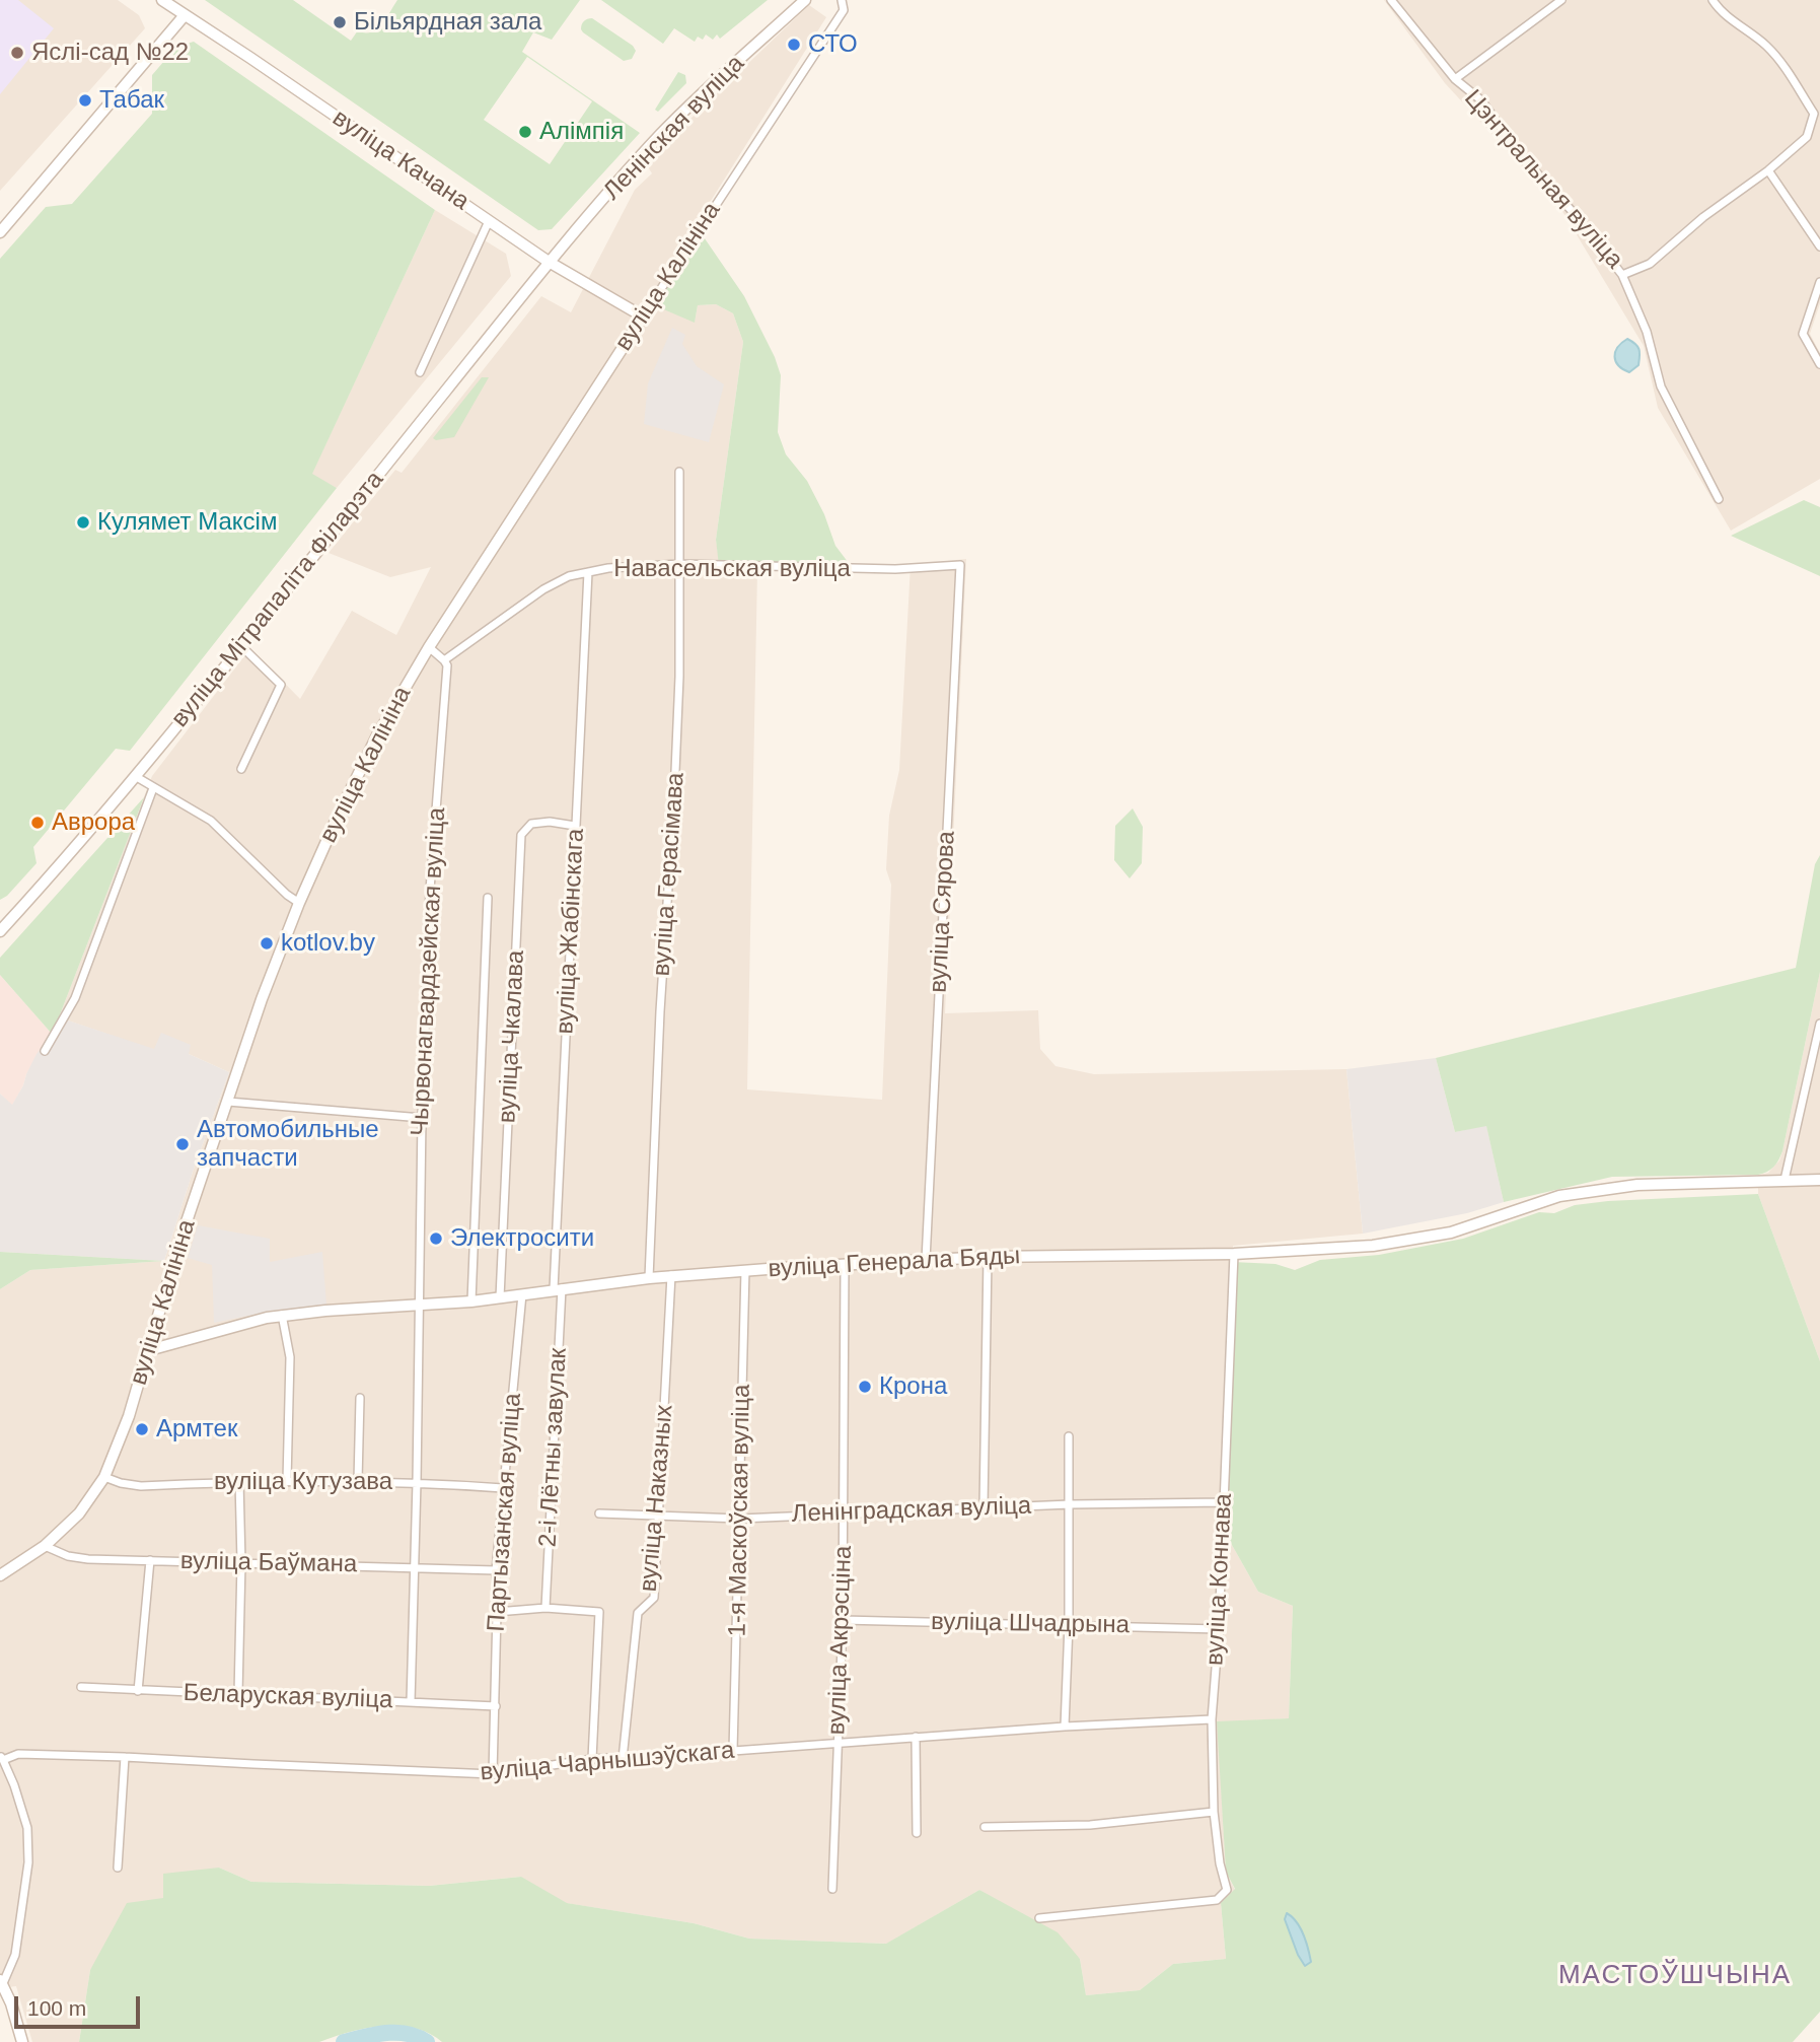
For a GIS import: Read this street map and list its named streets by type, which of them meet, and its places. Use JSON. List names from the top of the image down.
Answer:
{
  "streets": {
    "main road": [
      "Ленінская вуліца",
      "вуліца Качана",
      "вуліца Калініна",
      "вуліца Мітрапаліта Філарэта",
      "вуліца Генерала Бяды"
    ],
    "street": [
      "Цэнтральная вуліца",
      "Навасельская вуліца",
      "вуліца Герасімава",
      "вуліца Сярова",
      "вуліца Жабінскага",
      "Чырвонагвардзейская вуліца",
      "вуліца Чкалава",
      "2-і Лётны завулак",
      "вуліца Кутузава",
      "вуліца Наказных",
      "1-я Маскоўская вуліца",
      "Ленінградская вуліца",
      "Партызанская вуліца",
      "вуліца Баўмана",
      "вуліца Коннава",
      "вуліца Шчадрына",
      "вуліца Акрэсціна",
      "Беларуская вуліца",
      "вуліца Чарнышэўскага"
    ]
  },
  "crossings": [
    ["Ленінская вуліца", "вуліца Качана"],
    ["Ленінская вуліца", "вуліца Мітрапаліта Філарэта"],
    ["вуліца Качана", "вуліца Калініна"],
    ["вуліца Качана", "вуліца Мітрапаліта Філарэта"],
    ["вуліца Калініна", "вуліца Генерала Бяды"],
    ["вуліца Калініна", "вуліца Кутузава"],
    ["вуліца Калініна", "вуліца Баўмана"],
    ["Навасельская вуліца", "вуліца Герасімава"],
    ["Навасельская вуліца", "вуліца Сярова"],
    ["Навасельская вуліца", "вуліца Жабінскага"],
    ["Навасельская вуліца", "Чырвонагвардзейская вуліца"],
    ["вуліца Герасімава", "вуліца Генерала Бяды"],
    ["вуліца Сярова", "вуліца Генерала Бяды"],
    ["вуліца Жабінскага", "вуліца Чкалава"],
    ["вуліца Жабінскага", "вуліца Генерала Бяды"],
    ["вуліца Жабінскага", "2-і Лётны завулак"],
    ["Чырвонагвардзейская вуліца", "вуліца Генерала Бяды"],
    ["Чырвонагвардзейская вуліца", "вуліца Кутузава"],
    ["Чырвонагвардзейская вуліца", "вуліца Баўмана"],
    ["Чырвонагвардзейская вуліца", "Беларуская вуліца"],
    ["вуліца Чкалава", "вуліца Генерала Бяды"],
    ["вуліца Генерала Бяды", "2-і Лётны завулак"],
    ["вуліца Генерала Бяды", "вуліца Наказных"],
    ["вуліца Генерала Бяды", "1-я Маскоўская вуліца"],
    ["вуліца Генерала Бяды", "Партызанская вуліца"],
    ["вуліца Генерала Бяды", "вуліца Коннава"],
    ["вуліца Генерала Бяды", "вуліца Акрэсціна"],
    ["вуліца Кутузава", "Партызанская вуліца"],
    ["вуліца Наказных", "Ленінградская вуліца"],
    ["вуліца Наказных", "вуліца Чарнышэўскага"],
    ["1-я Маскоўская вуліца", "Ленінградская вуліца"],
    ["1-я Маскоўская вуліца", "вуліца Чарнышэўскага"],
    ["Ленінградская вуліца", "вуліца Коннава"],
    ["Ленінградская вуліца", "вуліца Акрэсціна"],
    ["Партызанская вуліца", "вуліца Баўмана"],
    ["Партызанская вуліца", "Беларуская вуліца"],
    ["Партызанская вуліца", "вуліца Чарнышэўскага"],
    ["вуліца Коннава", "вуліца Шчадрына"],
    ["вуліца Коннава", "вуліца Чарнышэўскага"],
    ["вуліца Шчадрына", "вуліца Акрэсціна"],
    ["вуліца Акрэсціна", "вуліца Чарнышэўскага"]
  ],
  "districts": ["МАСТОЎШЧЫНА"],
  "places": [
    "Більярдная зала",
    "СТО",
    "Яслі-сад №22",
    "Табак",
    "Алімпія",
    "Кулямет Максім",
    "Аврора",
    "kotlov.by",
    "Автомобильные запчасти",
    "Электросити",
    "Крона",
    "Армтек"
  ],
  "scale_bar": "100 m"
}
